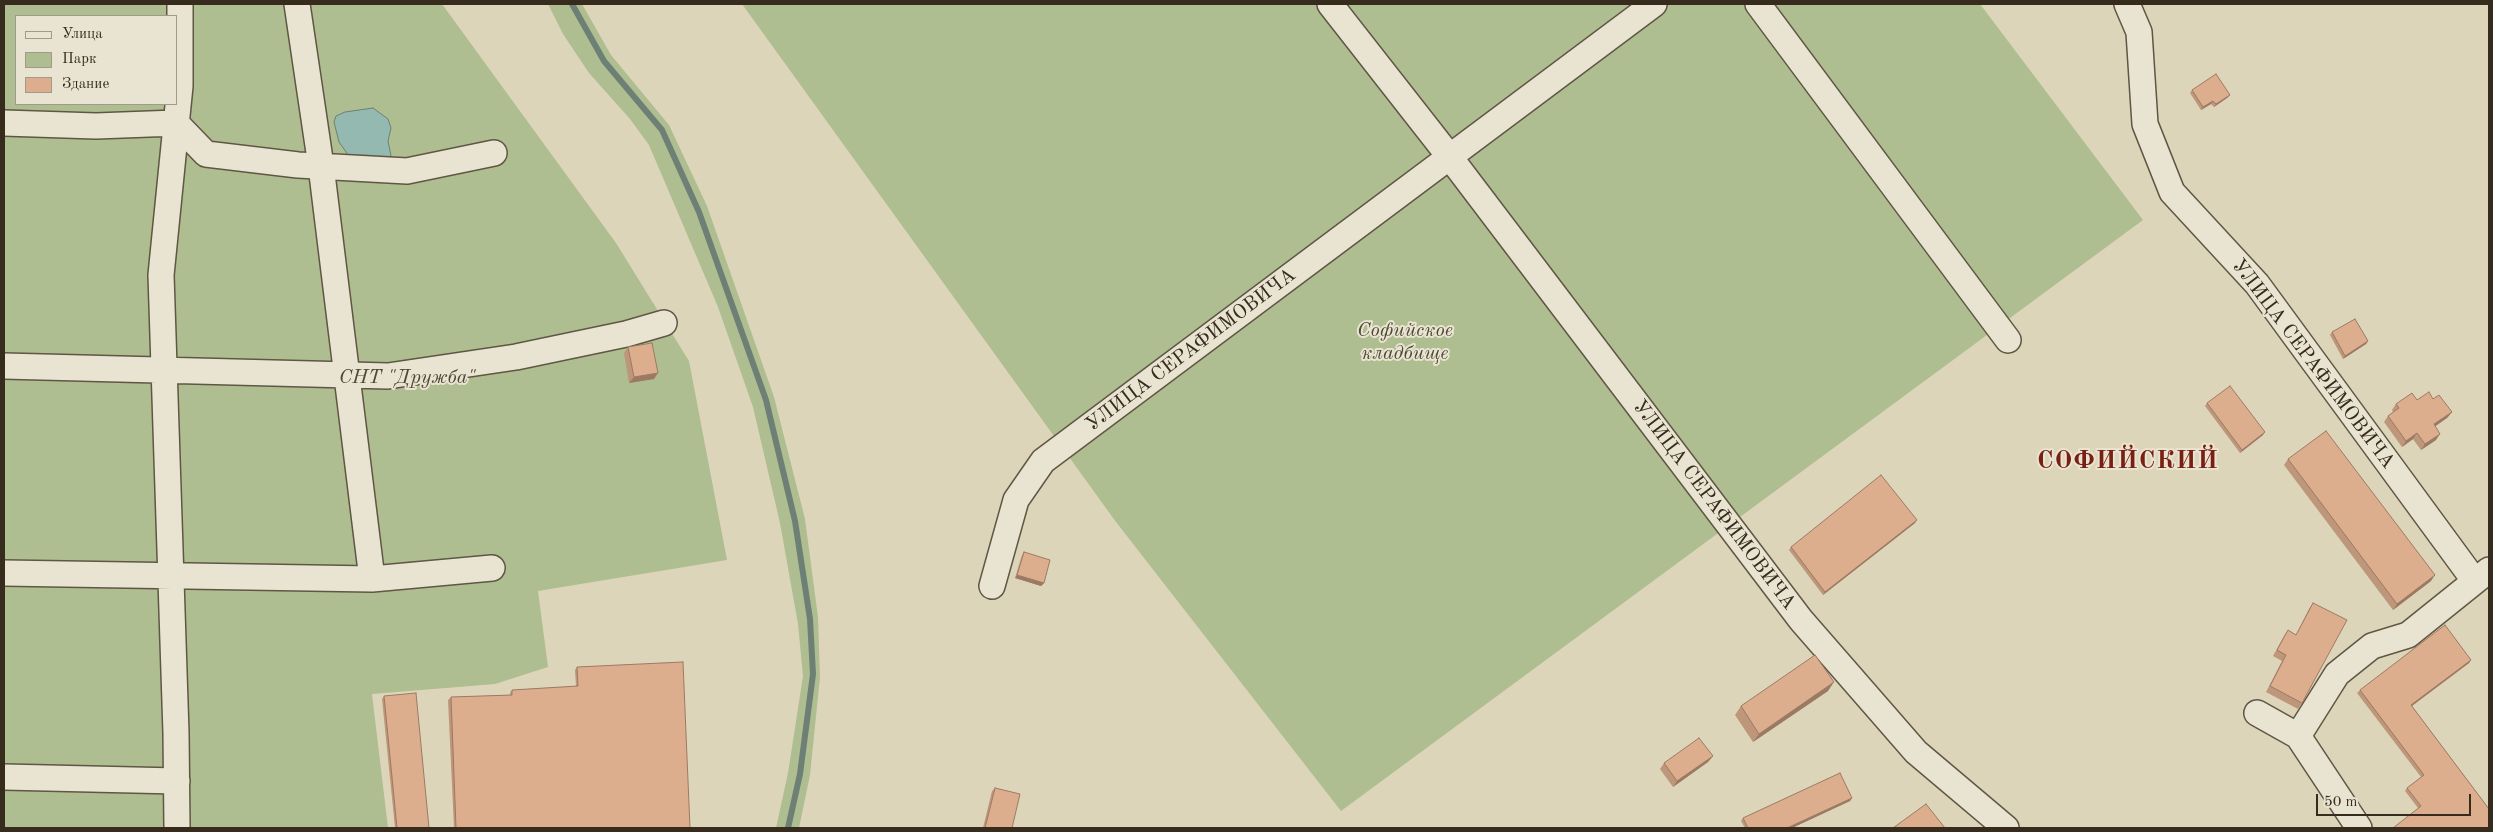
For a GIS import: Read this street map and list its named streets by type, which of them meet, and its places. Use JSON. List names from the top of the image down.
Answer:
{
  "streets": {
    "street": ["УЛИЦА СЕРАФИМОВИЧА"]
  },
  "districts": ["СОФИЙСКИЙ"],
  "parks": ["Софийское кладбище", "СНТ \"Дружба\""],
  "legend": ["Улица", "Парк", "Здание"],
  "scale_bar": "50 m"
}
